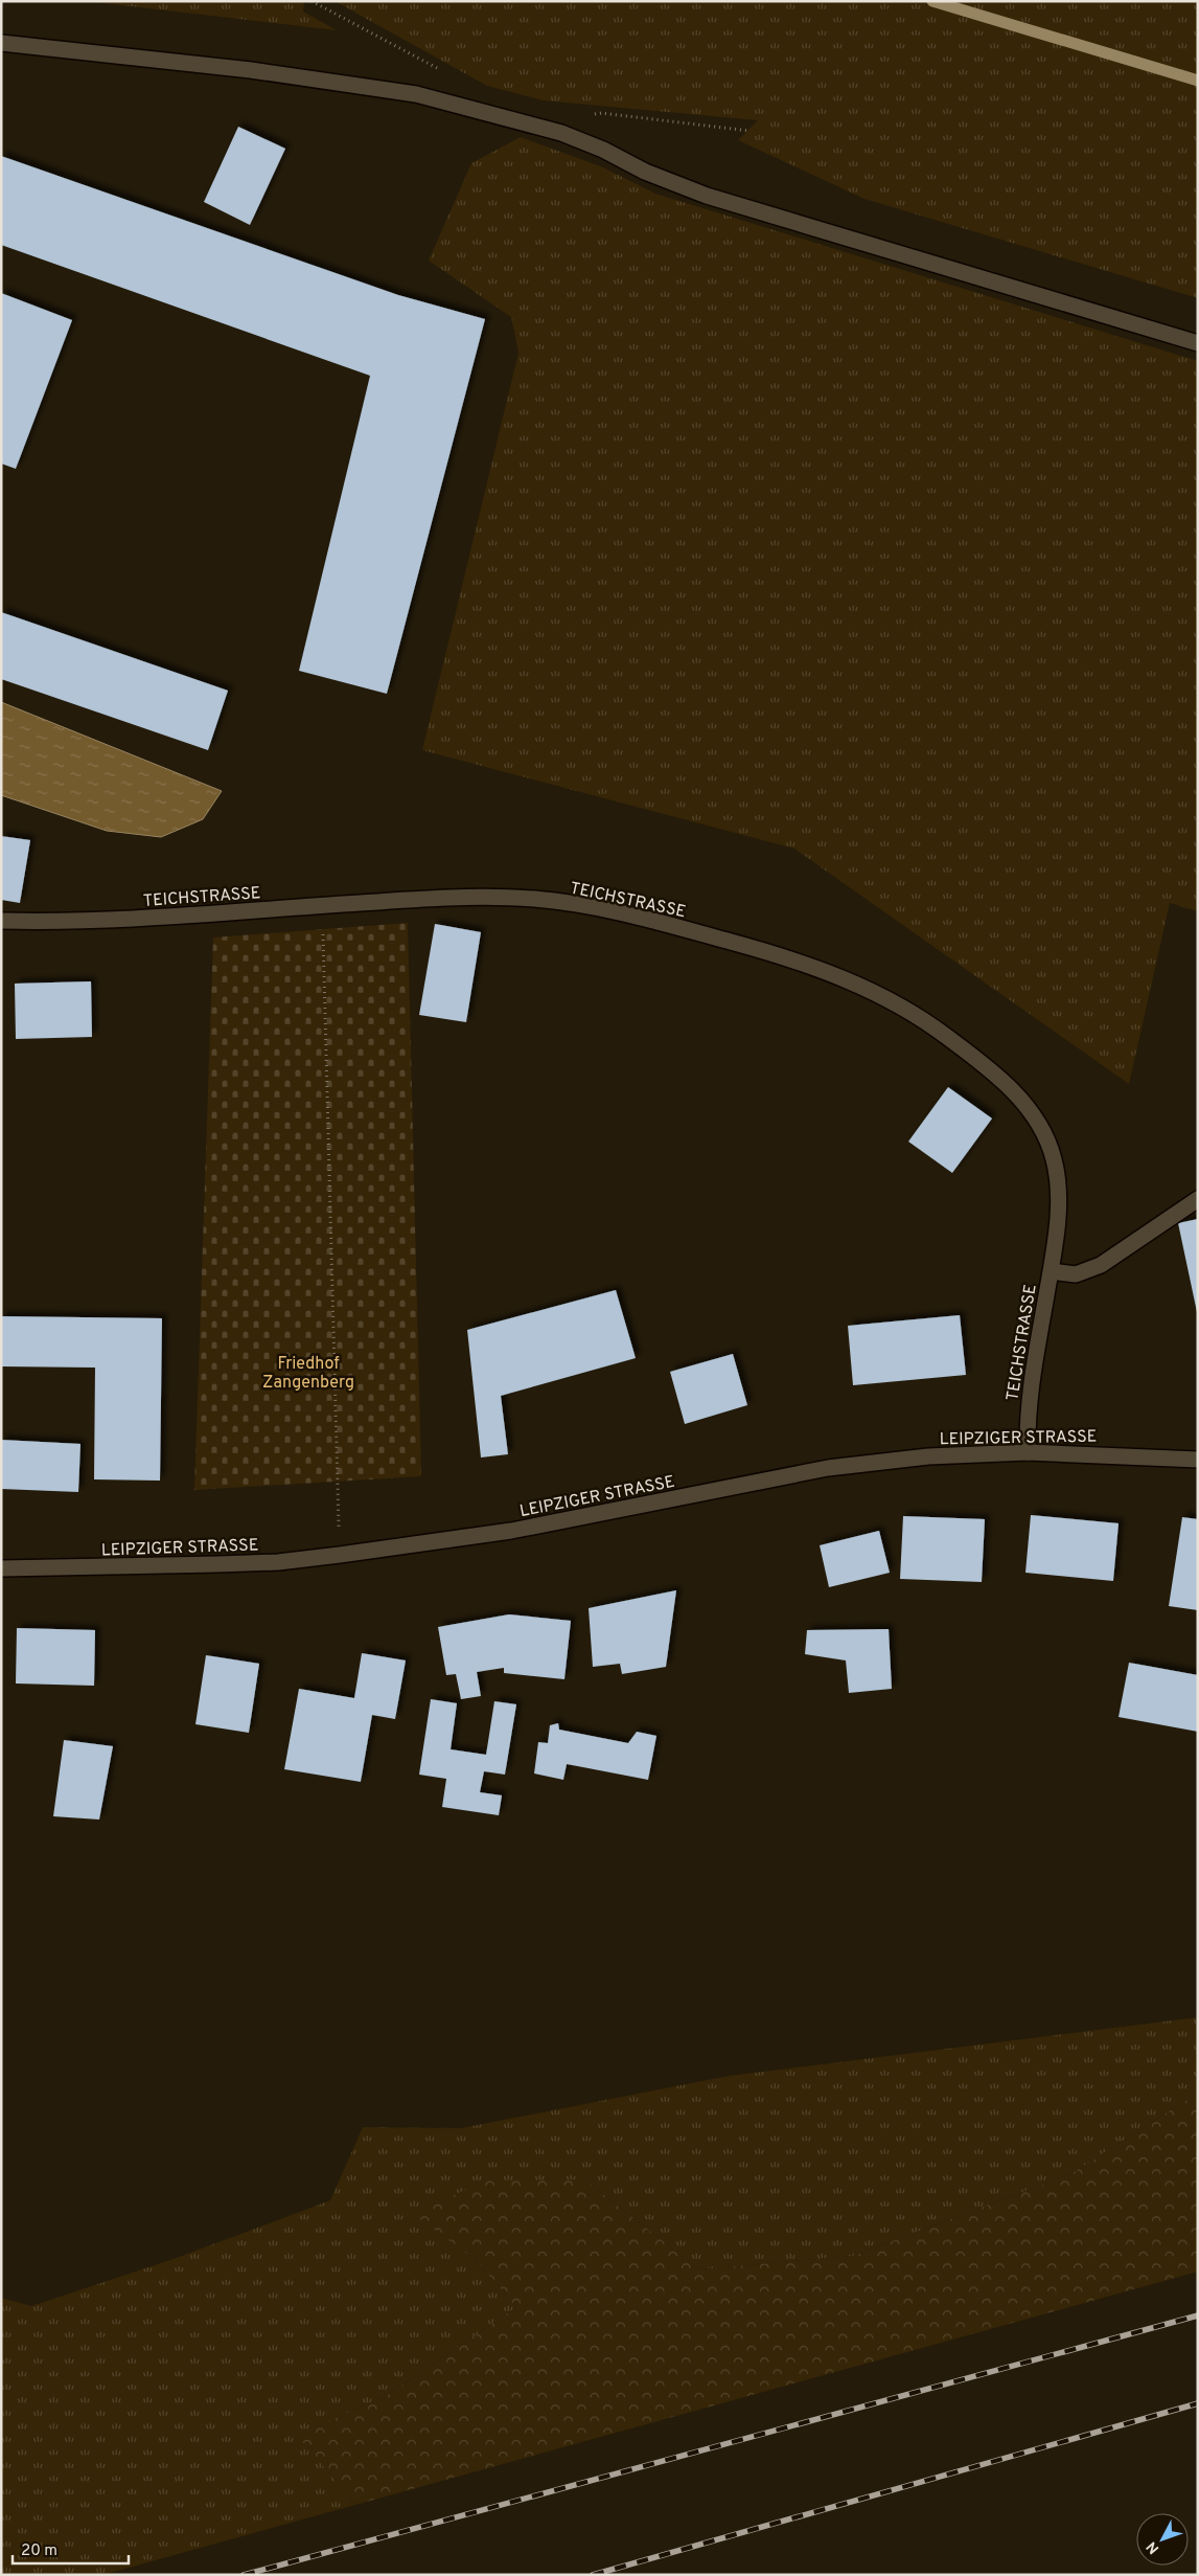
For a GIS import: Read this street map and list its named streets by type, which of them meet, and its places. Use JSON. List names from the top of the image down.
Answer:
{
  "streets": {
    "street": ["TEICHSTRASSE", "LEIPZIGER STRASSE"]
  },
  "crossings": [
    ["TEICHSTRASSE", "LEIPZIGER STRASSE"]
  ],
  "parks": ["Friedhof Zangenberg"],
  "scale_bar": "20 m",
  "north": "bottom left"
}
